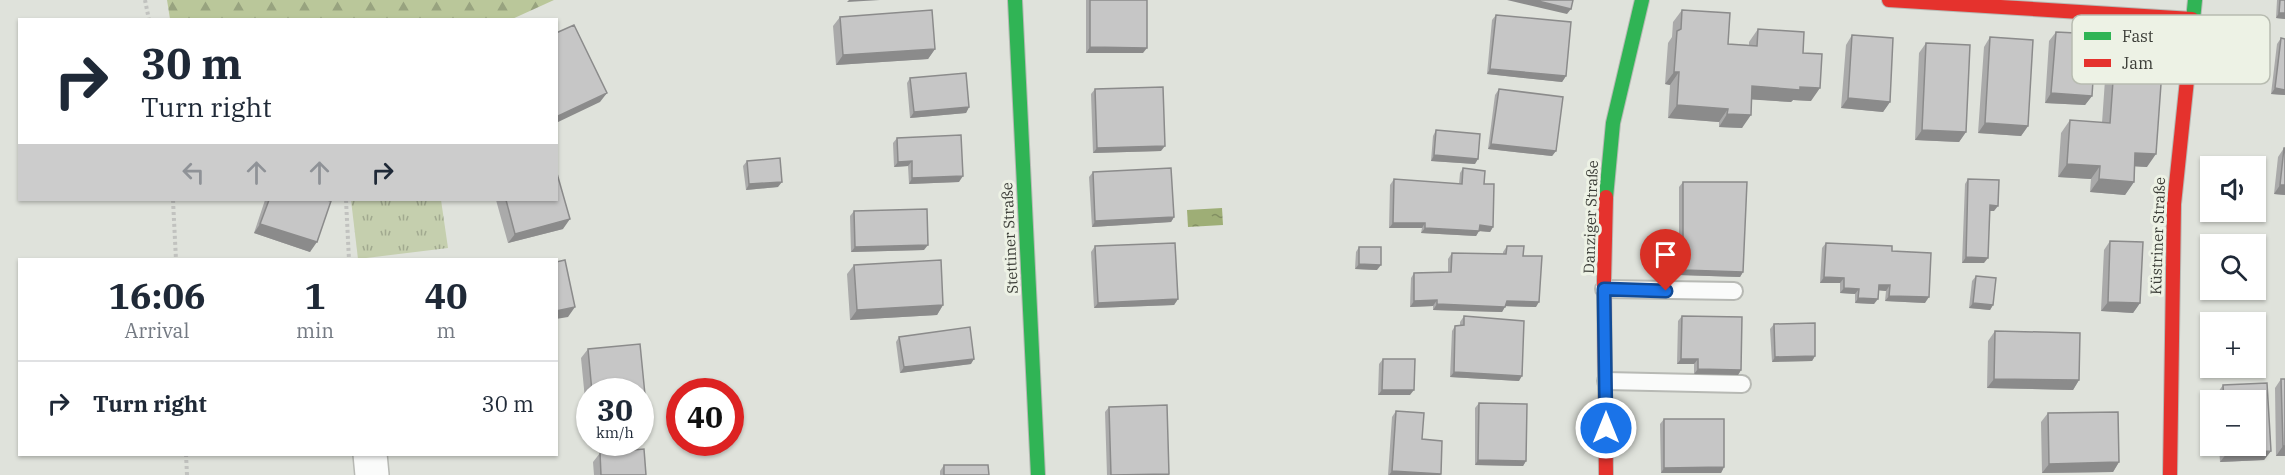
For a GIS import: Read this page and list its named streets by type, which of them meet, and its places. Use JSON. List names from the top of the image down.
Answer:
{
  "streets": {
    "street": ["Danziger Straße", "Küstriner Straße", "Stettiner Straße"]
  },
  "legend": ["Fast", "Jam"],
  "page": {
    "turn": ["30 m", "Turn right"],
    "map_buttons": ["+", "−"],
    "eta": [
      "16:06",
      "Arrival",
      "1",
      "min",
      "40",
      "m"
    ],
    "list": [
      {
        "name": "Turn right",
        "value": "30 m"
      }
    ],
    "speed": "30 km/h",
    "limit": "40"
  }
}
